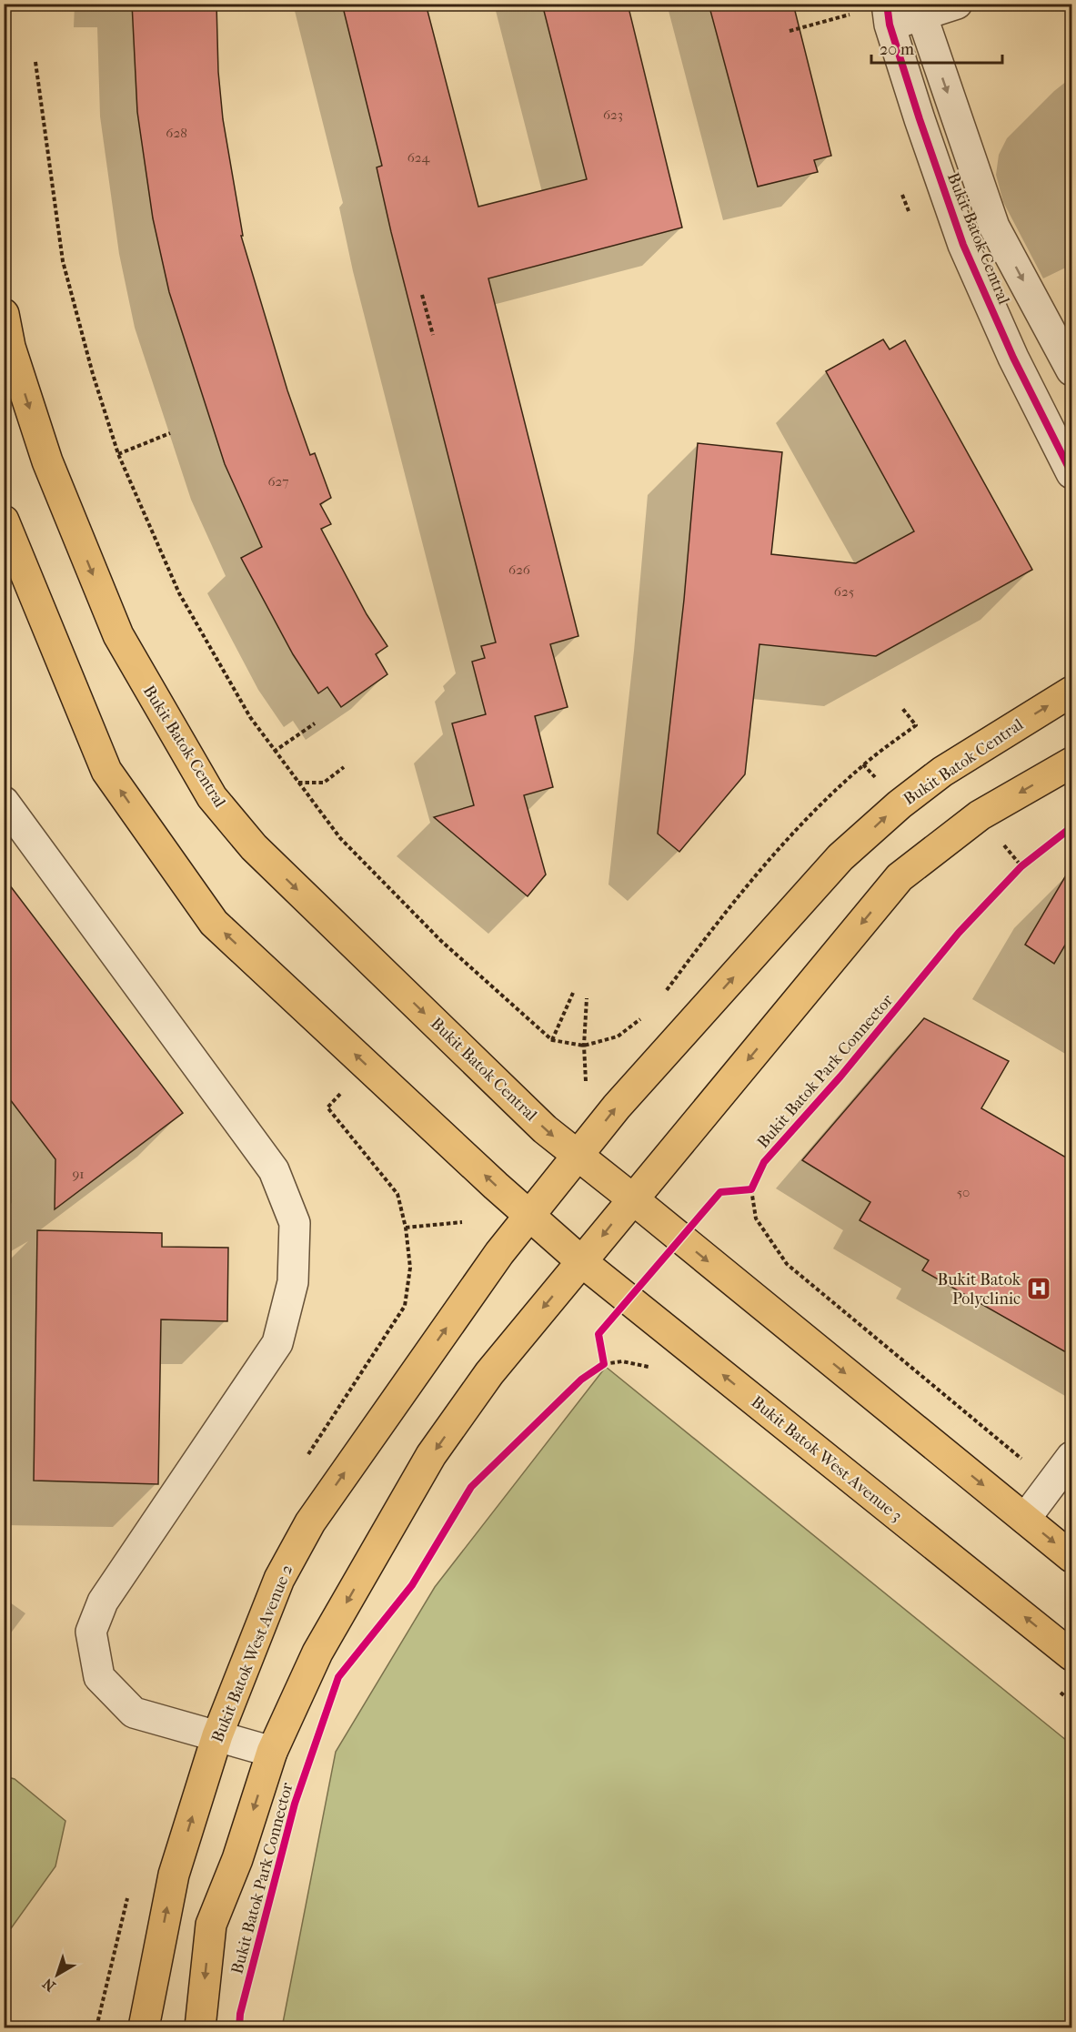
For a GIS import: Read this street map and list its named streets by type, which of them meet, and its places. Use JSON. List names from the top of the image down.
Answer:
{
  "streets": {
    "main road": ["Bukit Batok Central", "Bukit Batok West Avenue 3", "Bukit Batok West Avenue 2"],
    "cycle path": ["Bukit Batok Park Connector"]
  },
  "crossings": [
    ["Bukit Batok Central", "Bukit Batok West Avenue 2"]
  ],
  "places": {
    "hospital": ["Bukit Batok Polyclinic"]
  },
  "house_numbers": [
    "623",
    "628",
    "624",
    "627",
    "626",
    "625",
    "91",
    "50"
  ],
  "scale_bar": "20 m",
  "north": "bottom left"
}
